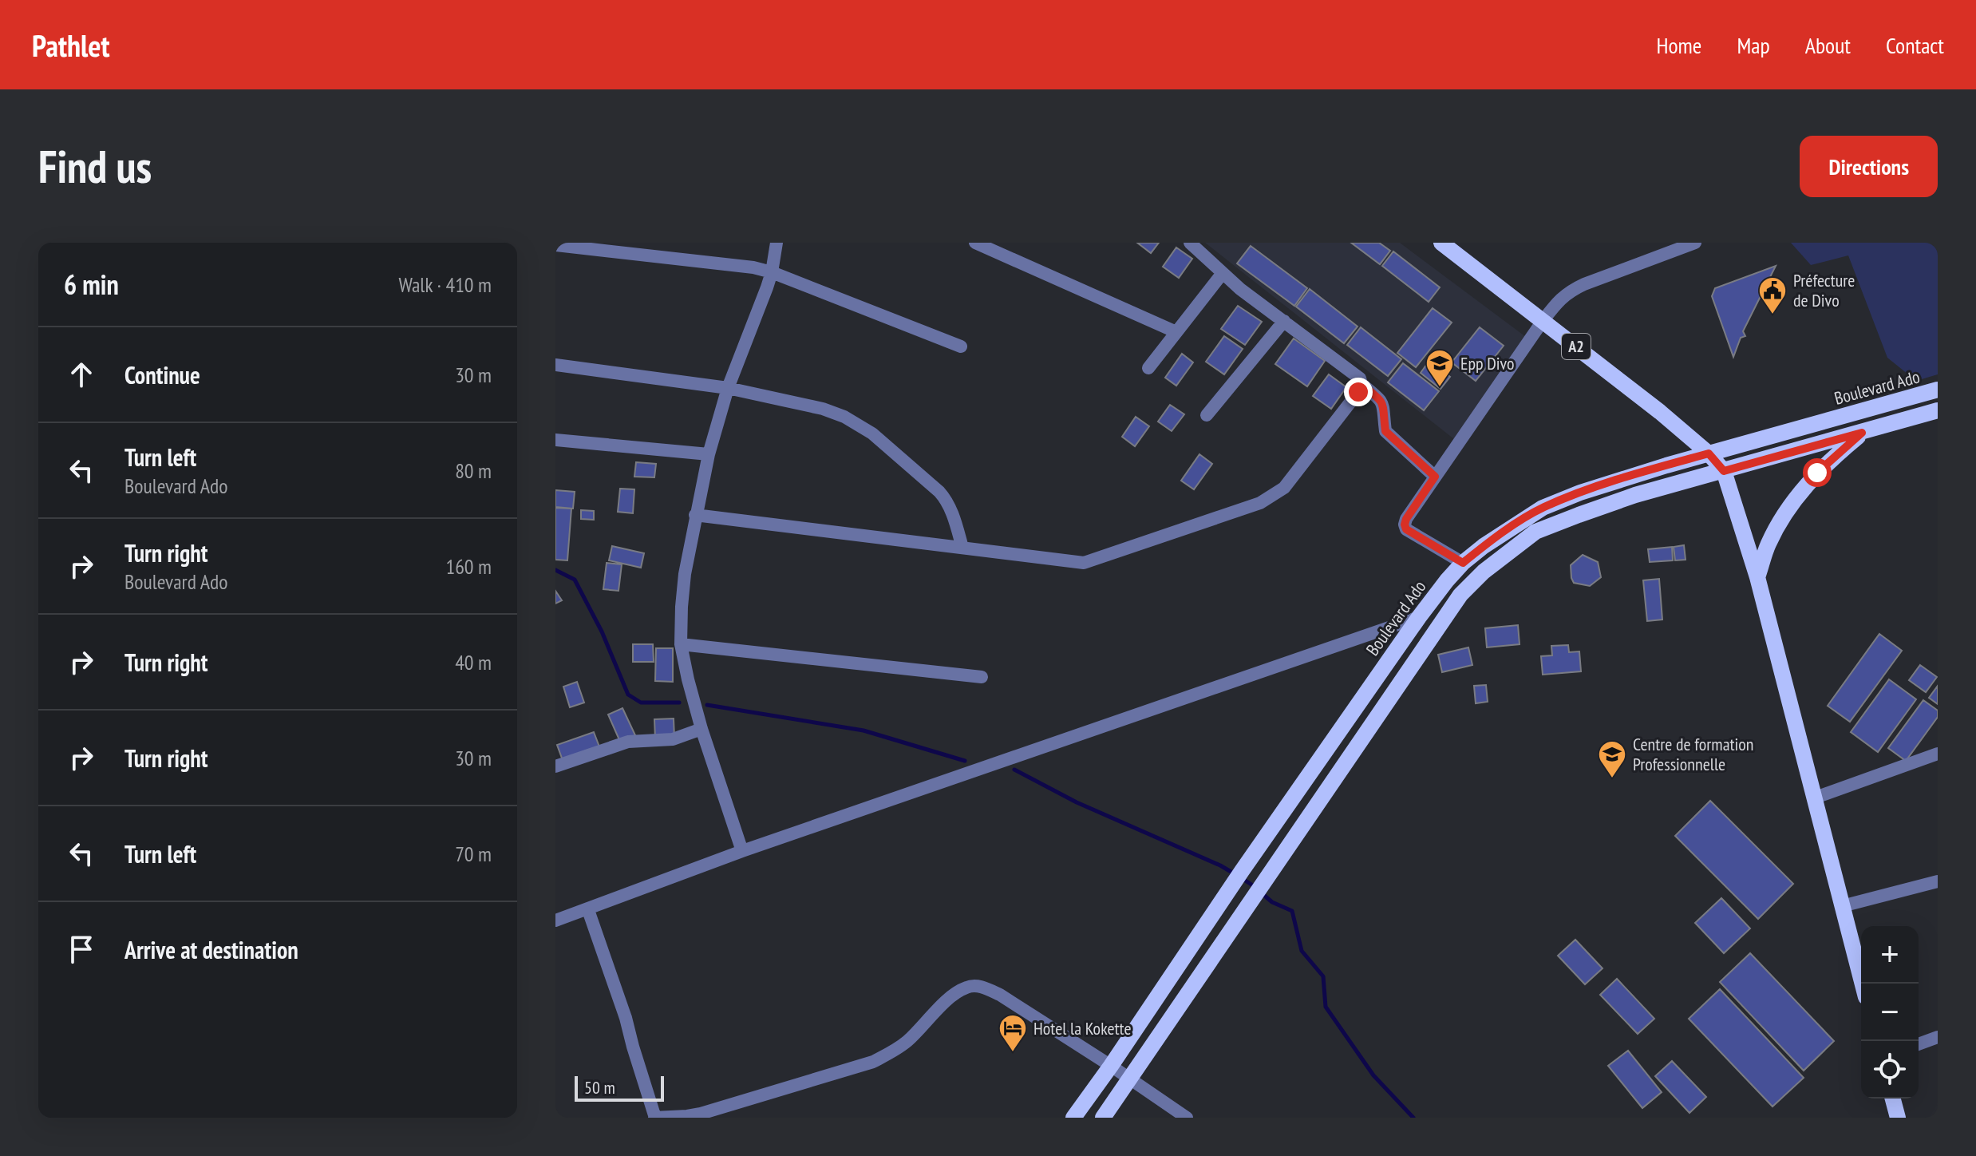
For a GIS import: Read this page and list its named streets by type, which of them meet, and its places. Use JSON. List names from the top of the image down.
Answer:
{
  "streets": {
    "main road": ["A2", "Boulevard Ado"]
  },
  "crossings": [
    ["A2", "Boulevard Ado"]
  ],
  "places": {
    "public building": ["Préfecture de Divo"],
    "school or university": ["Epp Divo", "Centre de formation Professionnelle"],
    "hotel": ["Hotel la Kokette"]
  },
  "scale_bar": "50 m",
  "page": {
    "header": "Pathlet",
    "nav": [
      "Home",
      "Map",
      "About",
      "Contact"
    ],
    "buttons": "Directions",
    "title": "Find us",
    "heading": ["6 min", "Walk · 410 m"],
    "list": [
      ["Continue", "30 m"],
      ["Turn left", "Boulevard Ado", "80 m"],
      ["Turn right", "Boulevard Ado", "160 m"],
      ["Turn right", "40 m"],
      ["Turn right", "30 m"],
      ["Turn left", "70 m"],
      "Arrive at destination"
    ],
    "map_buttons": ["+", "−"],
    "scale": "50 m"
  }
}
